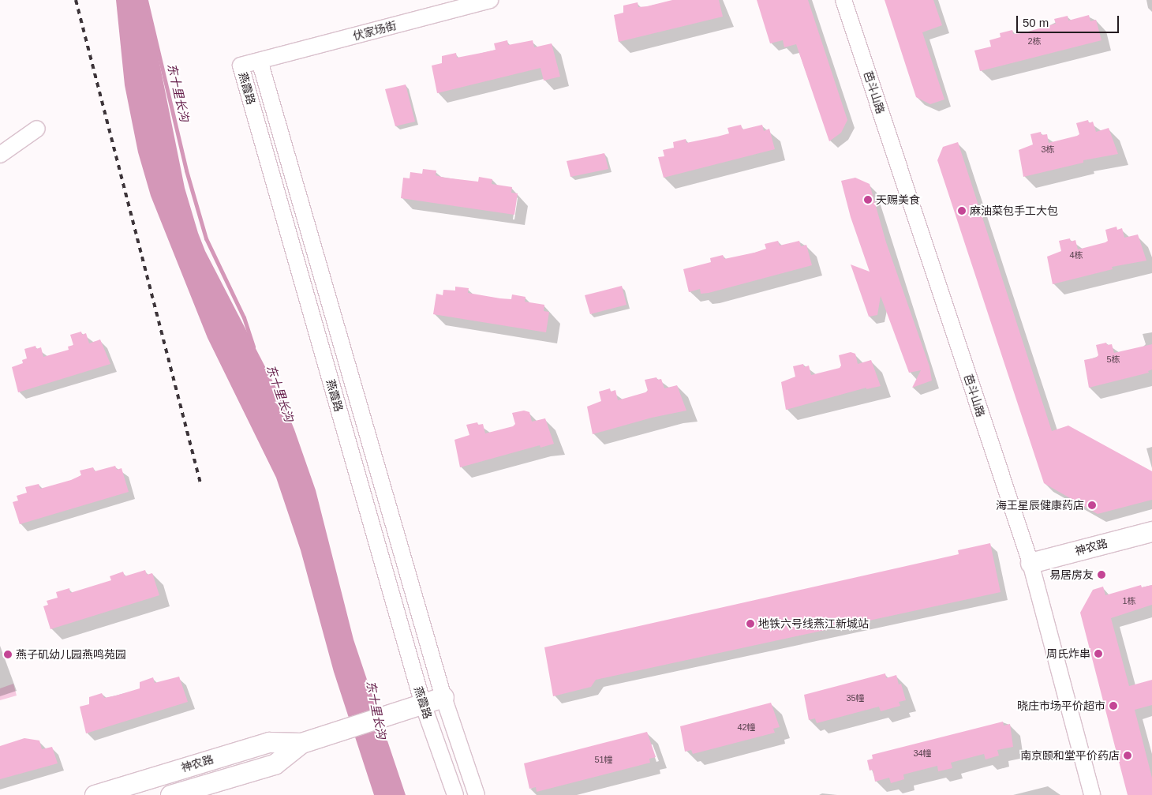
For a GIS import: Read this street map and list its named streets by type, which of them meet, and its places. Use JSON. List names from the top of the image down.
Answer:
{
  "streets": {
    "street": [
      "伏家场街",
      "燕霞路",
      "芭斗山路",
      "神农路"
    ]
  },
  "crossings": [
    ["伏家场街", "燕霞路"],
    ["燕霞路", "神农路"],
    ["芭斗山路", "神农路"]
  ],
  "water": ["东十里长沟"],
  "places": [
    "天赐美食",
    "麻油菜包手工大包",
    "海王星辰健康药店",
    "易居房友",
    "地铁六号线燕江新城站",
    "周氏炸串",
    "燕子矶幼儿园燕鸣苑园",
    "晓庄市场平价超市",
    "南京颐和堂平价药店"
  ],
  "house_numbers": [
    "2栋",
    "3栋",
    "4栋",
    "5栋",
    "1栋",
    "35幢",
    "42幢",
    "34幢",
    "51幢"
  ],
  "scale_bar": "50 m"
}
